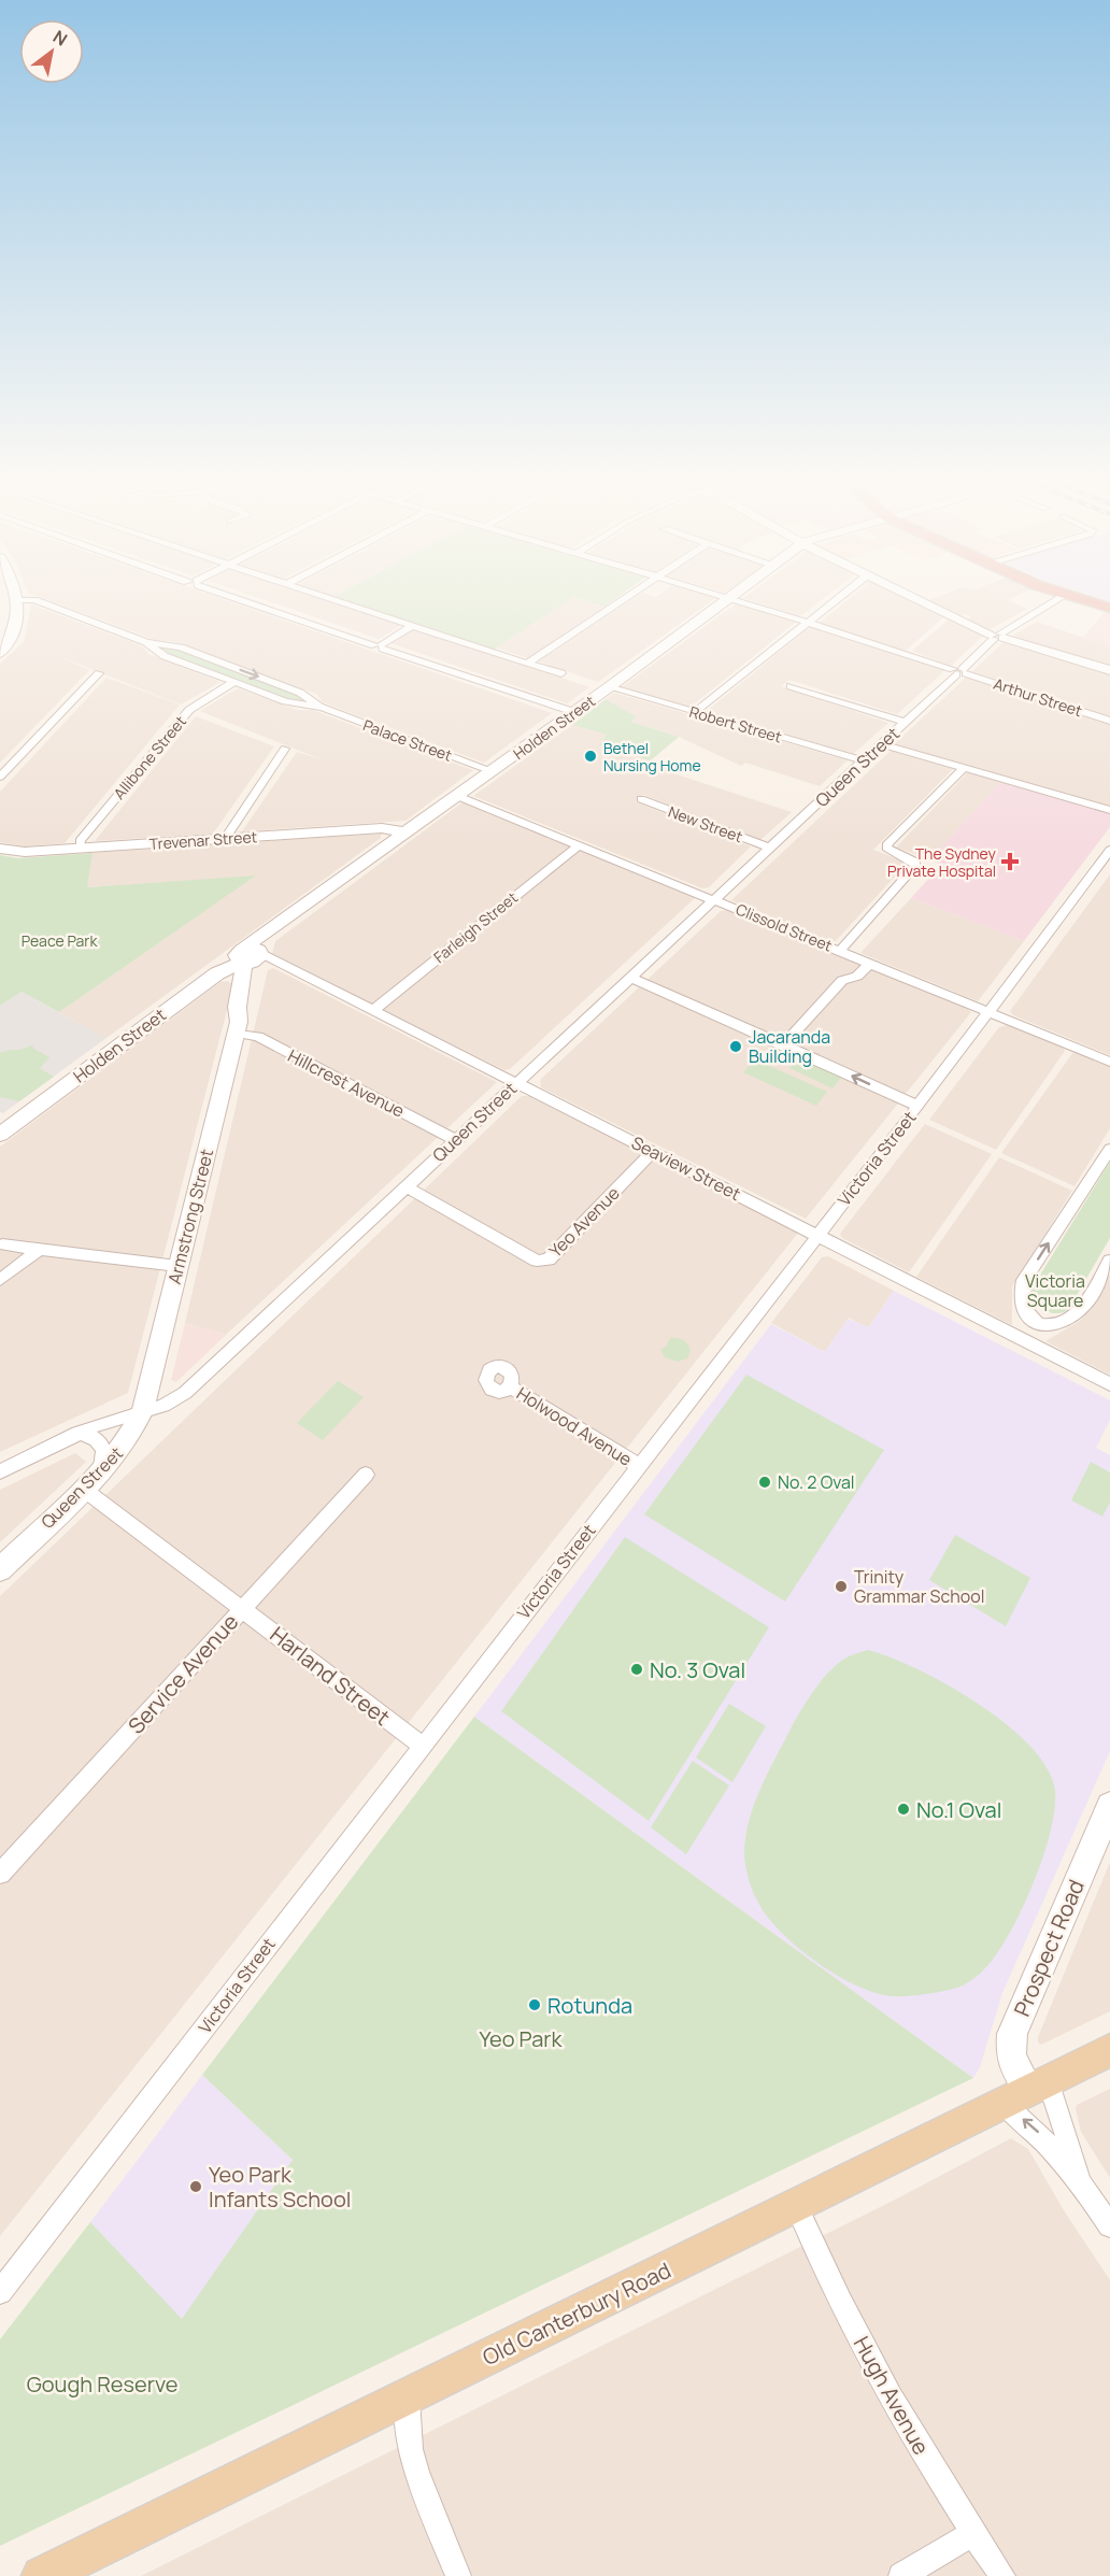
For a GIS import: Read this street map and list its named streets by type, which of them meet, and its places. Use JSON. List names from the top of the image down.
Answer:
{
  "streets": {
    "main road": ["Old Canterbury Road"],
    "street": [
      "Arthur Street",
      "Robert Street",
      "Holden Street",
      "Palace Street",
      "Allibone Street",
      "Queen Street",
      "New Street",
      "Trevenar Street",
      "Farleigh Street",
      "Clissold Street",
      "Hillcrest Avenue",
      "Victoria Street",
      "Seaview Street",
      "Armstrong Street",
      "Yeo Avenue",
      "Holwood Avenue",
      "Service Avenue",
      "Harland Street",
      "Prospect Road",
      "Hugh Avenue"
    ]
  },
  "crossings": [
    ["Arthur Street", "Queen Street"],
    ["Robert Street", "Holden Street"],
    ["Robert Street", "Queen Street"],
    ["Holden Street", "Palace Street"],
    ["Holden Street", "Trevenar Street"],
    ["Holden Street", "Clissold Street"],
    ["Holden Street", "Seaview Street"],
    ["Holden Street", "Armstrong Street"],
    ["Palace Street", "Allibone Street"],
    ["Allibone Street", "Trevenar Street"],
    ["Queen Street", "New Street"],
    ["Queen Street", "Clissold Street"],
    ["Queen Street", "Hillcrest Avenue"],
    ["Queen Street", "Seaview Street"],
    ["Queen Street", "Armstrong Street"],
    ["Queen Street", "Yeo Avenue"],
    ["Queen Street", "Harland Street"],
    ["Farleigh Street", "Clissold Street"],
    ["Farleigh Street", "Seaview Street"],
    ["Clissold Street", "Victoria Street"],
    ["Hillcrest Avenue", "Armstrong Street"],
    ["Victoria Street", "Seaview Street"],
    ["Victoria Street", "Holwood Avenue"],
    ["Victoria Street", "Harland Street"],
    ["Seaview Street", "Armstrong Street"],
    ["Seaview Street", "Yeo Avenue"],
    ["Service Avenue", "Harland Street"],
    ["Prospect Road", "Old Canterbury Road"],
    ["Old Canterbury Road", "Hugh Avenue"]
  ],
  "parks": [
    "Peace Park",
    "Victoria Square",
    "Yeo Park",
    "Gough Reserve"
  ],
  "places": {
    "other": [
      "Bethel Nursing Home",
      "Jacaranda Building",
      "No. 2 Oval",
      "Trinity Grammar School",
      "No. 3 Oval",
      "No.1 Oval",
      "Rotunda",
      "Yeo Park Infants School"
    ],
    "health": ["The Sydney Private Hospital"]
  },
  "north": "top right"
}
